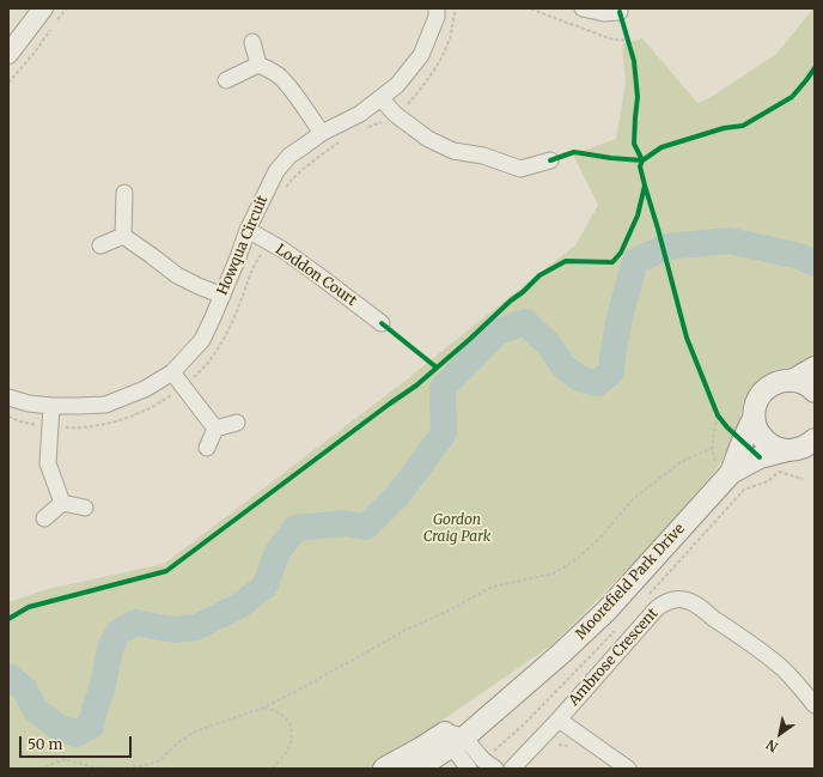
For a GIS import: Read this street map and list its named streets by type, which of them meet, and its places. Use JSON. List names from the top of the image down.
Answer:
{
  "streets": {
    "main road": ["Moorefield Park Drive"],
    "street": ["Howqua Circuit", "Loddon Court", "Ambrose Crescent"]
  },
  "crossings": [
    ["Howqua Circuit", "Loddon Court"]
  ],
  "parks": ["Gordon Craig Park"],
  "scale_bar": "50 m",
  "north": "bottom left"
}
